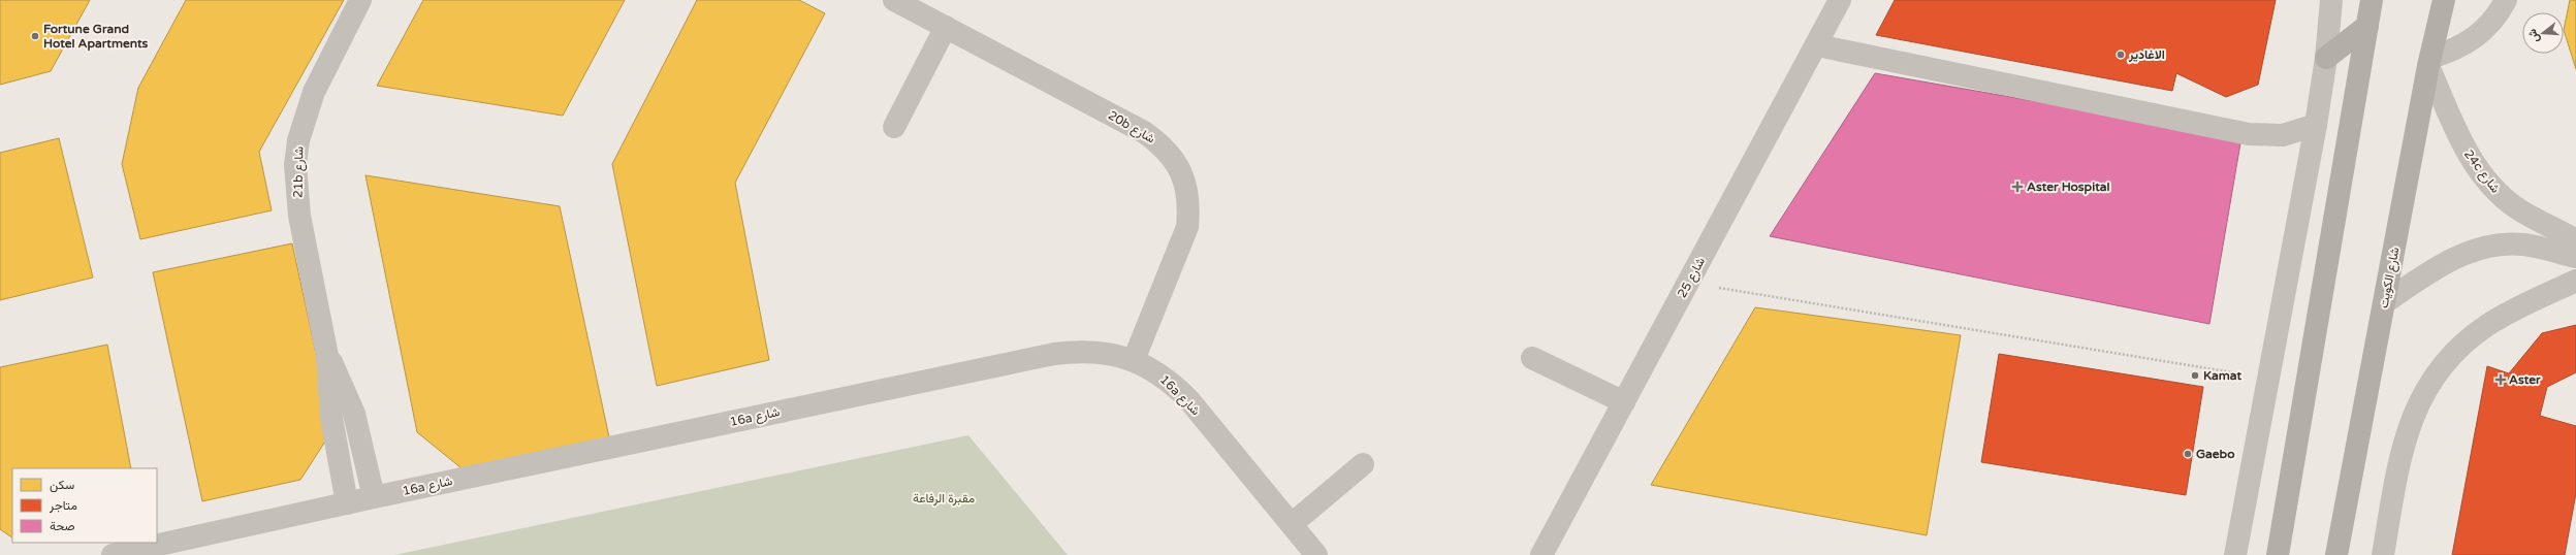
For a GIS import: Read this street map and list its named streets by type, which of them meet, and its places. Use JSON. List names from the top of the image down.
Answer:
{
  "streets": {
    "main road": ["شارع الكويت"],
    "street": [
      "20b شارع",
      "24c شارع",
      "21b شارع",
      "شارع 25",
      "16a شارع"
    ]
  },
  "crossings": [
    ["20b شارع", "16a شارع"],
    ["24c شارع", "شارع الكويت"],
    ["21b شارع", "16a شارع"]
  ],
  "parks": ["مقبرة الرفاعة"],
  "places": {
    "other": [
      "Fortune Grand Hotel Apartments",
      "الاغادیر",
      "Kamat",
      "Gaebo"
    ],
    "health": ["Aster Hospital", "Aster"]
  },
  "legend": ["سكن", "متاجر", "صحة"],
  "north": "left"
}
